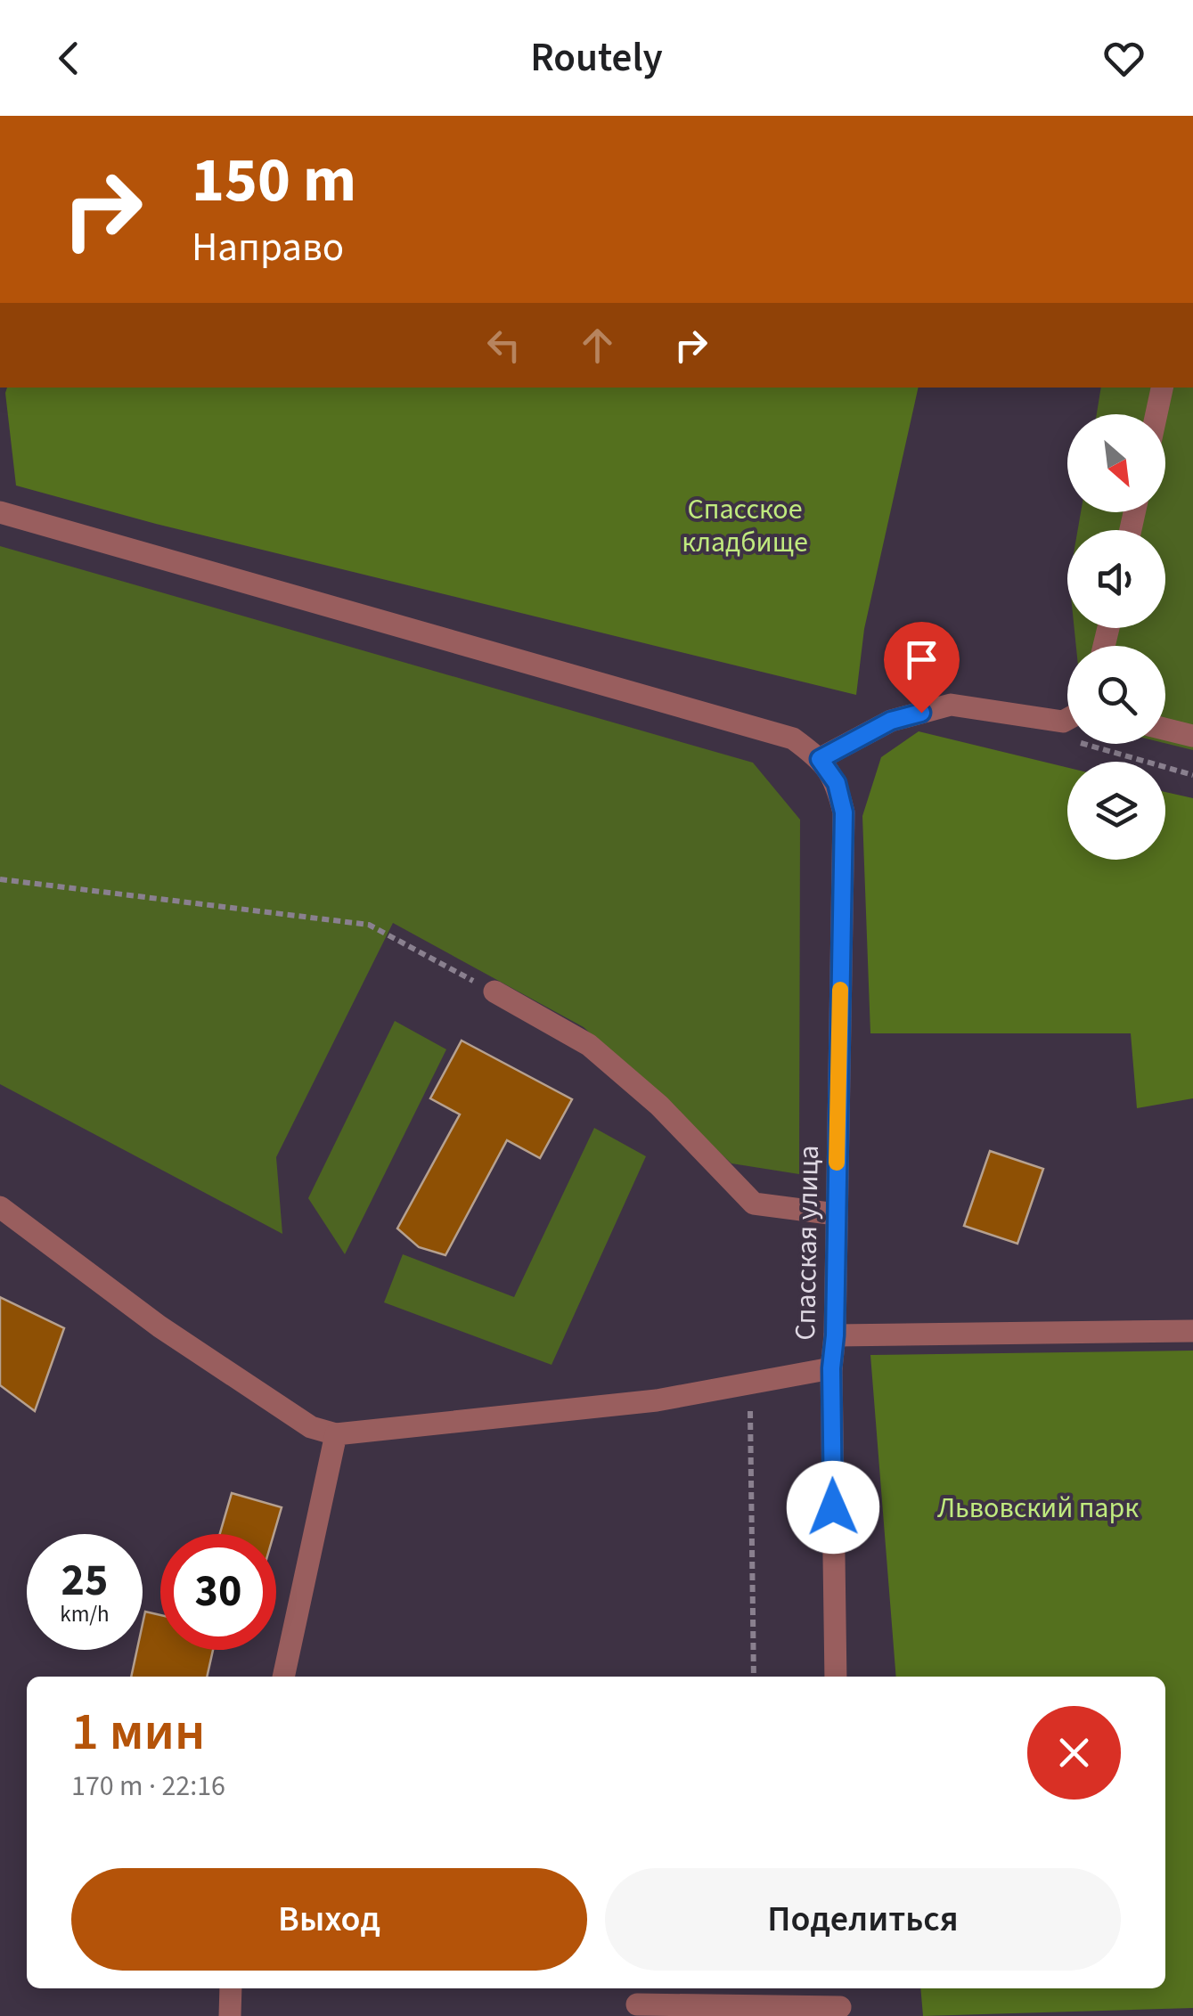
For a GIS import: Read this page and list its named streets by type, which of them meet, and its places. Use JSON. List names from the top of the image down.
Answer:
{
  "streets": {
    "street": ["Спасская улица"]
  },
  "parks": ["Спасское кладбище", "Львовский парк"],
  "north": "bottom right",
  "page": {
    "header": "Routely",
    "turn": ["150 m", "Направо"],
    "speed": "25 km/h",
    "limit": "30",
    "heading": ["1 мин", "170 m · 22:16"],
    "buttons": ["Выход", "Поделиться"]
  }
}
